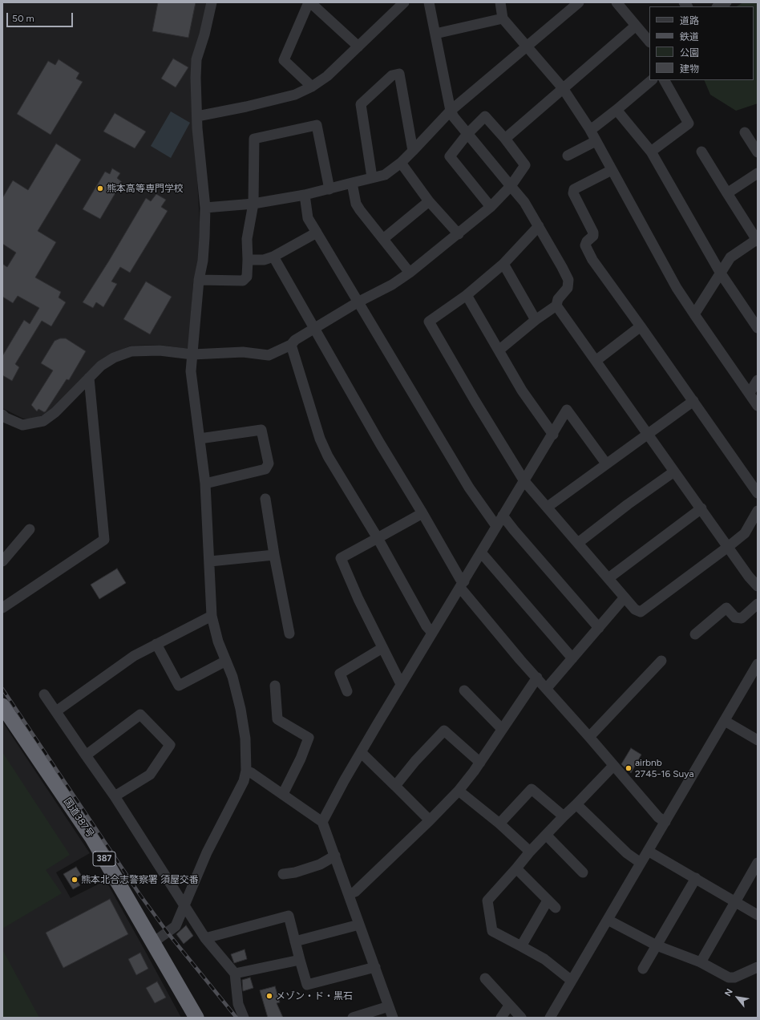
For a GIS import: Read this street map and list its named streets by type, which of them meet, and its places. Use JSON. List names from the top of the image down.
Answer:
{
  "streets": {
    "highway": ["国道387号", "387"]
  },
  "places": [
    "熊本高等専門学校",
    "airbnb 2745-16 Suya",
    "熊本北合志警察署 須屋交番",
    "メゾン・ド・黒石"
  ],
  "legend": [
    "道路",
    "鉄道",
    "公園",
    "建物"
  ],
  "scale_bar": "50 m",
  "north": "top left"
}
